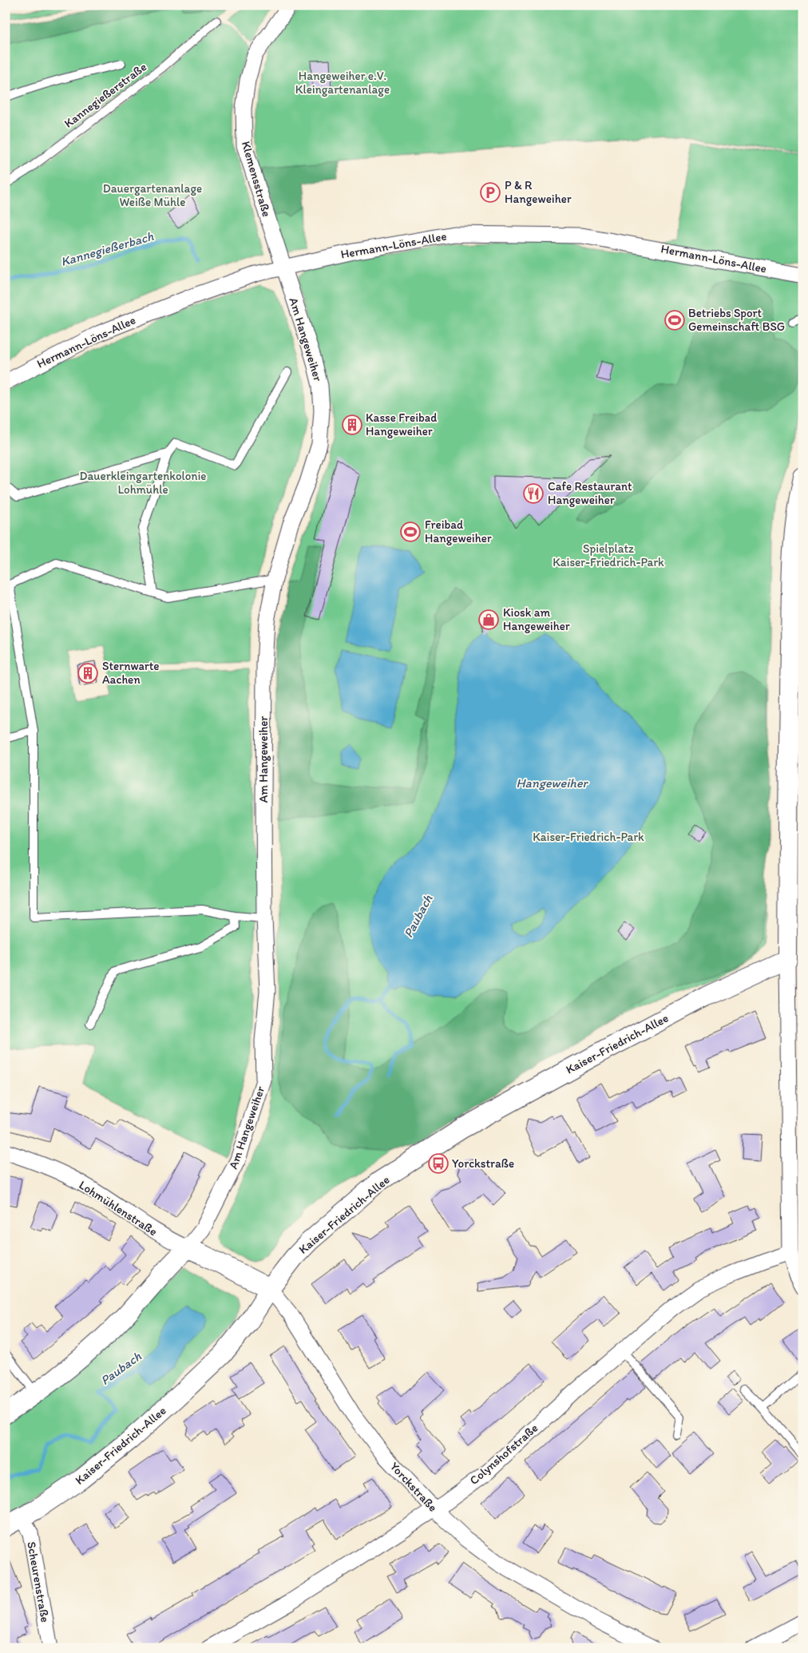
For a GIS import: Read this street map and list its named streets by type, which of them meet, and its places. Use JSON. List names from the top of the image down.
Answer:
{
  "streets": {
    "street": [
      "Klemensstraße",
      "Hermann-Löns-Allee",
      "Am Hangeweiher",
      "Kaiser-Friedrich-Allee",
      "Lohmühlenstraße",
      "Colynshofstraße",
      "Yorckstraße",
      "Scheurenstraße"
    ],
    "lane": ["Kannegießerstraße"]
  },
  "crossings": [
    ["Klemensstraße", "Hermann-Löns-Allee"],
    ["Klemensstraße", "Am Hangeweiher"],
    ["Hermann-Löns-Allee", "Am Hangeweiher"],
    ["Am Hangeweiher", "Lohmühlenstraße"],
    ["Am Hangeweiher", "Yorckstraße"],
    ["Kaiser-Friedrich-Allee", "Yorckstraße"],
    ["Kaiser-Friedrich-Allee", "Scheurenstraße"],
    ["Lohmühlenstraße", "Yorckstraße"],
    ["Colynshofstraße", "Yorckstraße"]
  ],
  "water": ["Kannegießerbach", "Hangeweiher", "Paubach"],
  "parks": [
    "Hangeweiher e.V. Kleingartenanlage",
    "Dauergartenanlage Weiße Mühle",
    "Dauerkleingartenkolonie Lohmühle",
    "Spielplatz Kaiser-Friedrich-Park",
    "Kaiser-Friedrich-Park"
  ],
  "places": {
    "parking": ["P & R Hangeweiher"],
    "sports": ["Betriebs Sport Gemeinschaft BSG", "Freibad Hangeweiher"],
    "building": ["Kasse Freibad Hangeweiher", "Sternwarte Aachen"],
    "restaurant": ["Cafe Restaurant Hangeweiher"],
    "shop": ["Kiosk am Hangeweiher"],
    "bus stop": ["Yorckstraße"]
  }
}
